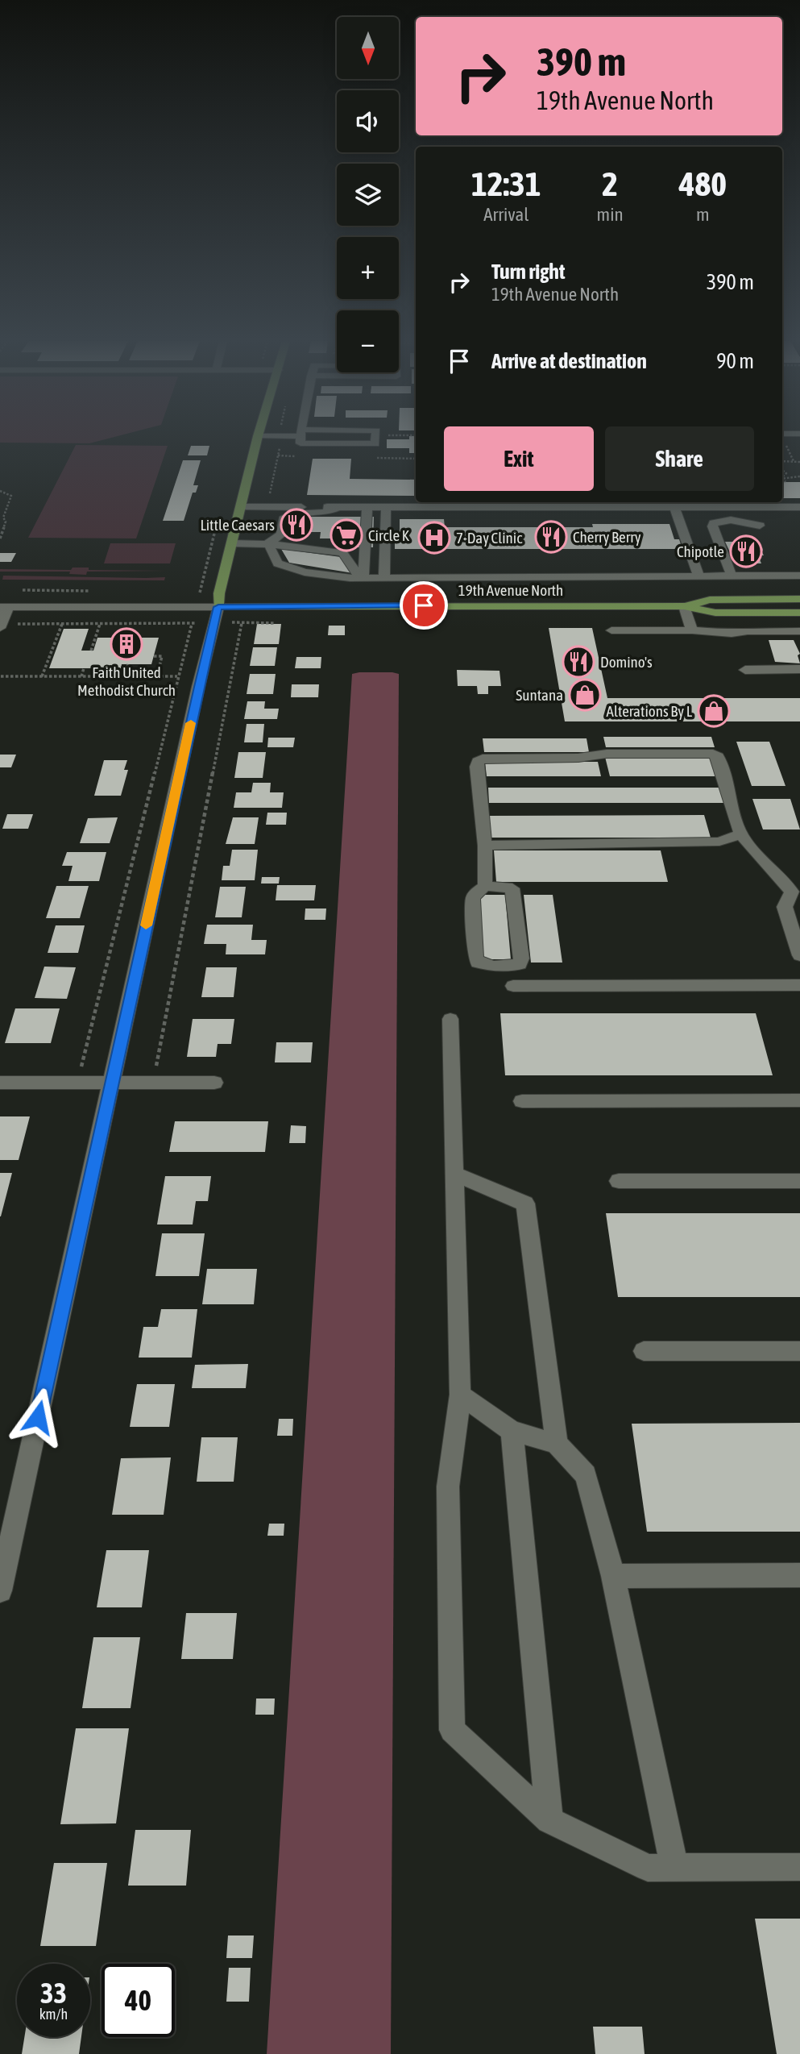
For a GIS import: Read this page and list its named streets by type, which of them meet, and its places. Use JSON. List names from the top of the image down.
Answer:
{
  "streets": {
    "main road": ["19th Avenue North"]
  },
  "places": {
    "restaurant": [
      "Little Caesars",
      "Cherry Berry",
      "Chipotle",
      "Domino's"
    ],
    "supermarket": ["Circle K"],
    "hospital": ["7-Day Clinic"],
    "building": ["Faith United Methodist Church"],
    "shop": ["Suntana", "Alterations By L"]
  },
  "north": "bottom",
  "page": {
    "map_buttons": ["+", "−"],
    "turn": ["390 m", "19th Avenue North"],
    "eta": [
      "12:31",
      "Arrival",
      "2",
      "min",
      "480",
      "m"
    ],
    "list": [
      {
        "name": "Turn right",
        "note": "19th Avenue North",
        "value": "390 m"
      },
      {
        "name": "Arrive at destination",
        "value": "90 m"
      }
    ],
    "buttons": ["Exit", "Share"],
    "speed": "33 km/h",
    "limit": "40"
  }
}
